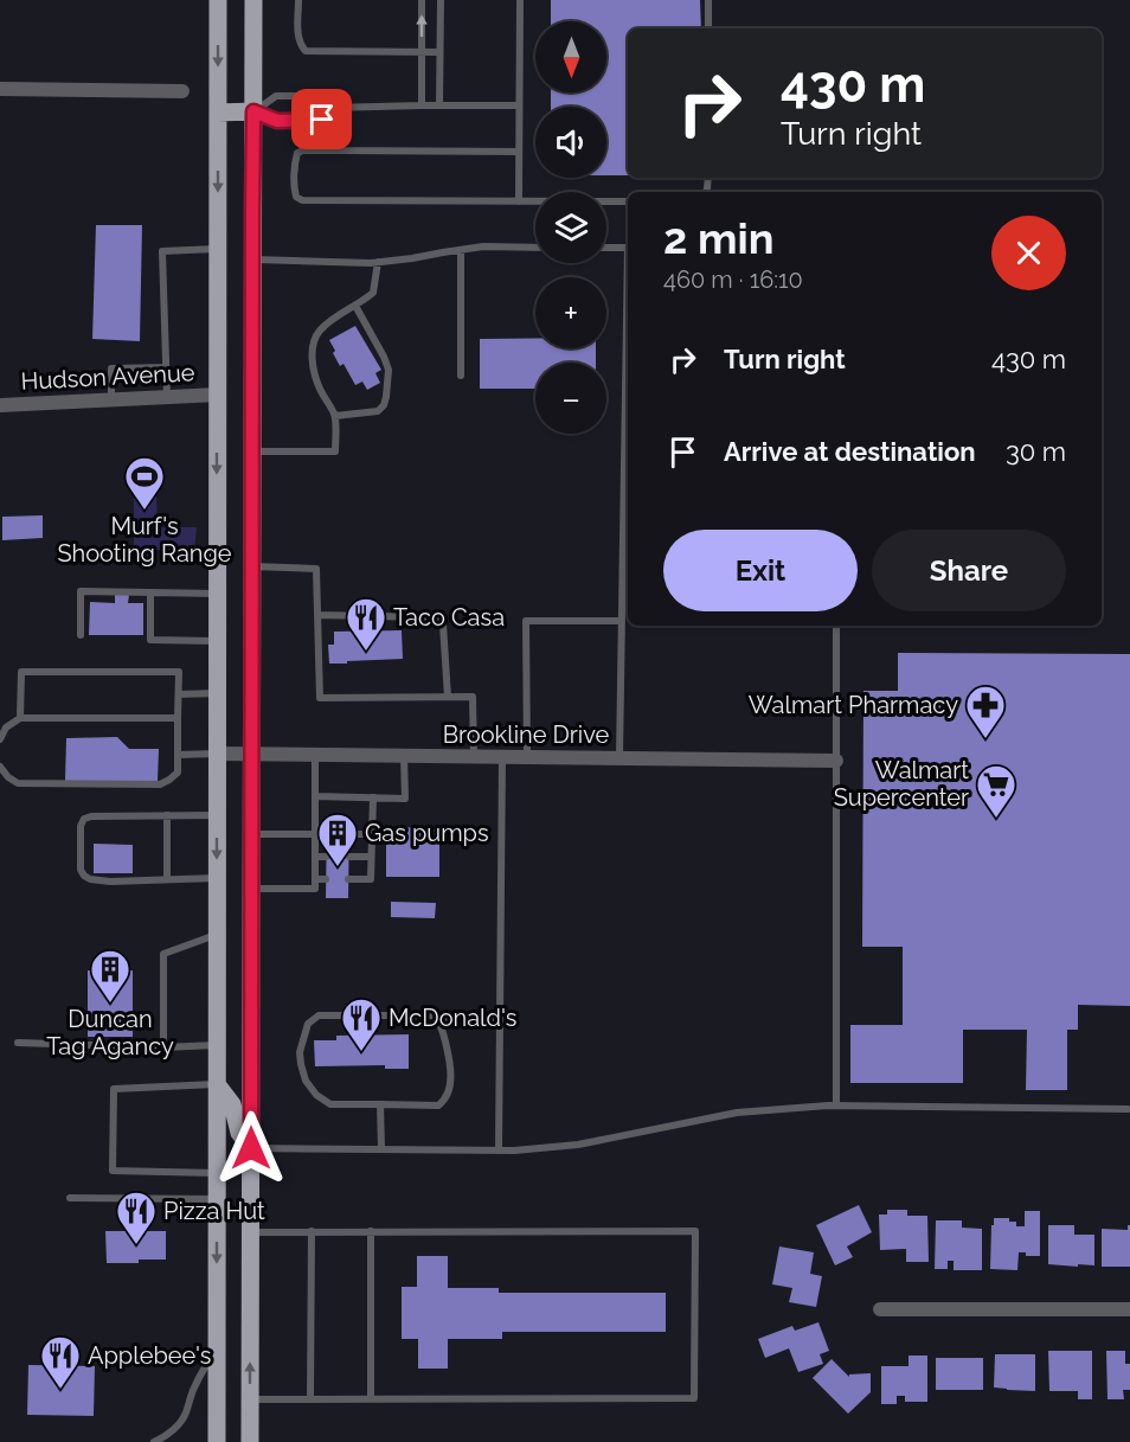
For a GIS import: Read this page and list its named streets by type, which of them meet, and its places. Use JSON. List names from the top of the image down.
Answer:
{
  "streets": {
    "street": ["Hudson Avenue", "Brookline Drive"]
  },
  "places": {
    "sports": ["Murf's Shooting Range"],
    "restaurant": [
      "Taco Casa",
      "McDonald's",
      "Pizza Hut",
      "Applebee's"
    ],
    "pharmacy": ["Walmart Pharmacy"],
    "supermarket": ["Walmart Supercenter"],
    "building": ["Gas pumps", "Duncan Tag Agancy"]
  },
  "north": "bottom",
  "page": {
    "map_buttons": ["+", "−"],
    "turn": ["430 m", "Turn right"],
    "heading": ["2 min", "460 m · 16:10"],
    "list": [
      {
        "name": "Turn right",
        "value": "430 m"
      },
      {
        "name": "Arrive at destination",
        "value": "30 m"
      }
    ],
    "buttons": ["Exit", "Share"]
  }
}
